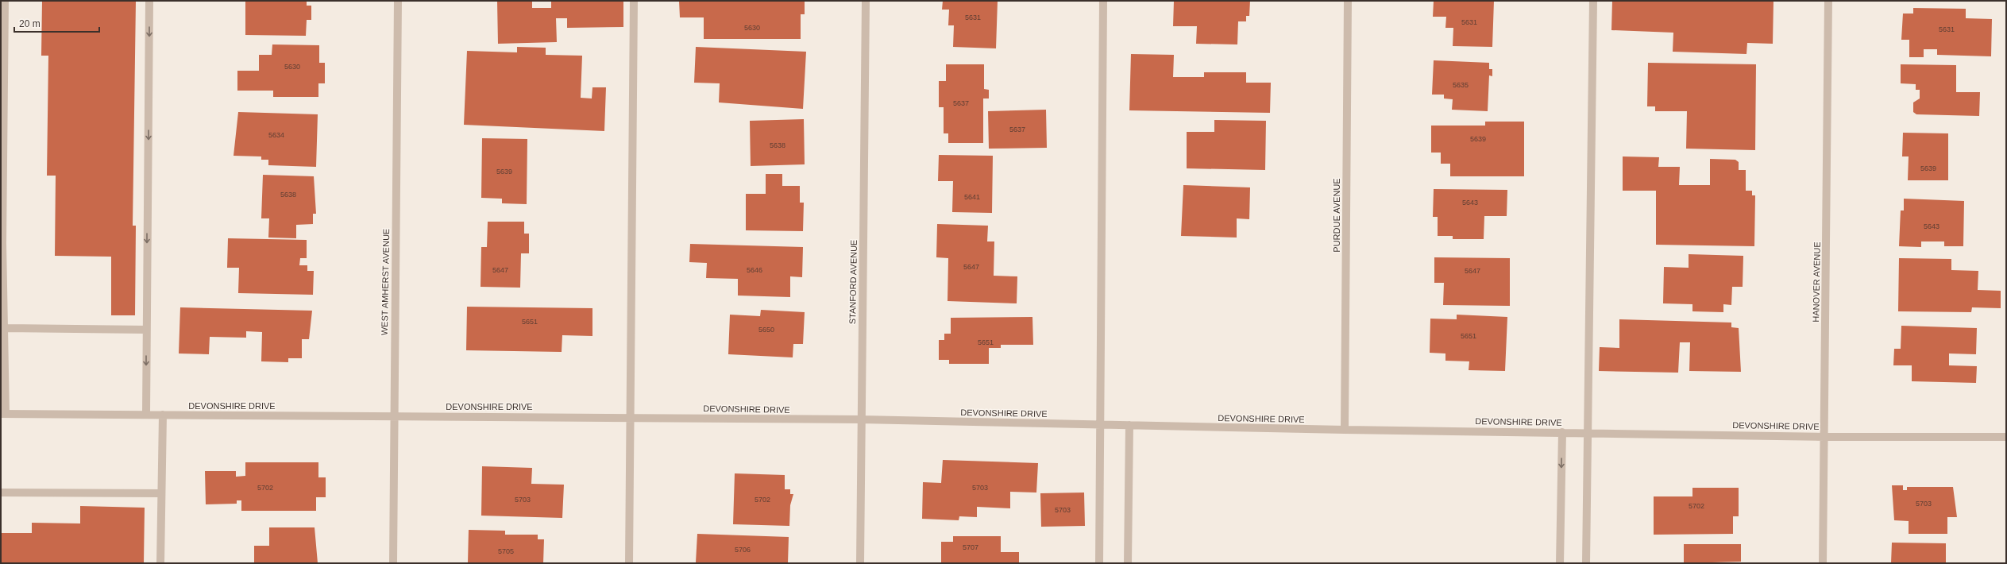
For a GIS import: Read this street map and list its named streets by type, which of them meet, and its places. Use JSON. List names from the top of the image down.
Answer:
{
  "streets": {
    "street": [
      "PURDUE AVENUE",
      "WEST AMHERST AVENUE",
      "STANFORD AVENUE",
      "HANOVER AVENUE",
      "DEVONSHIRE DRIVE"
    ]
  },
  "crossings": [
    ["PURDUE AVENUE", "DEVONSHIRE DRIVE"],
    ["WEST AMHERST AVENUE", "DEVONSHIRE DRIVE"],
    ["STANFORD AVENUE", "DEVONSHIRE DRIVE"],
    ["HANOVER AVENUE", "DEVONSHIRE DRIVE"]
  ],
  "house_numbers": [
    "5631",
    "5631",
    "5630",
    "5631",
    "5630",
    "5635",
    "5637",
    "5637",
    "5634",
    "5639",
    "5638",
    "5639",
    "5639",
    "5638",
    "5641",
    "5643",
    "5643",
    "5647",
    "5647",
    "5646",
    "5647",
    "5651",
    "5650",
    "5651",
    "5651",
    "5702",
    "5703",
    "5703",
    "5702",
    "5703",
    "5702",
    "5703",
    "5707",
    "5706",
    "5705"
  ],
  "scale_bar": "20 m"
}
